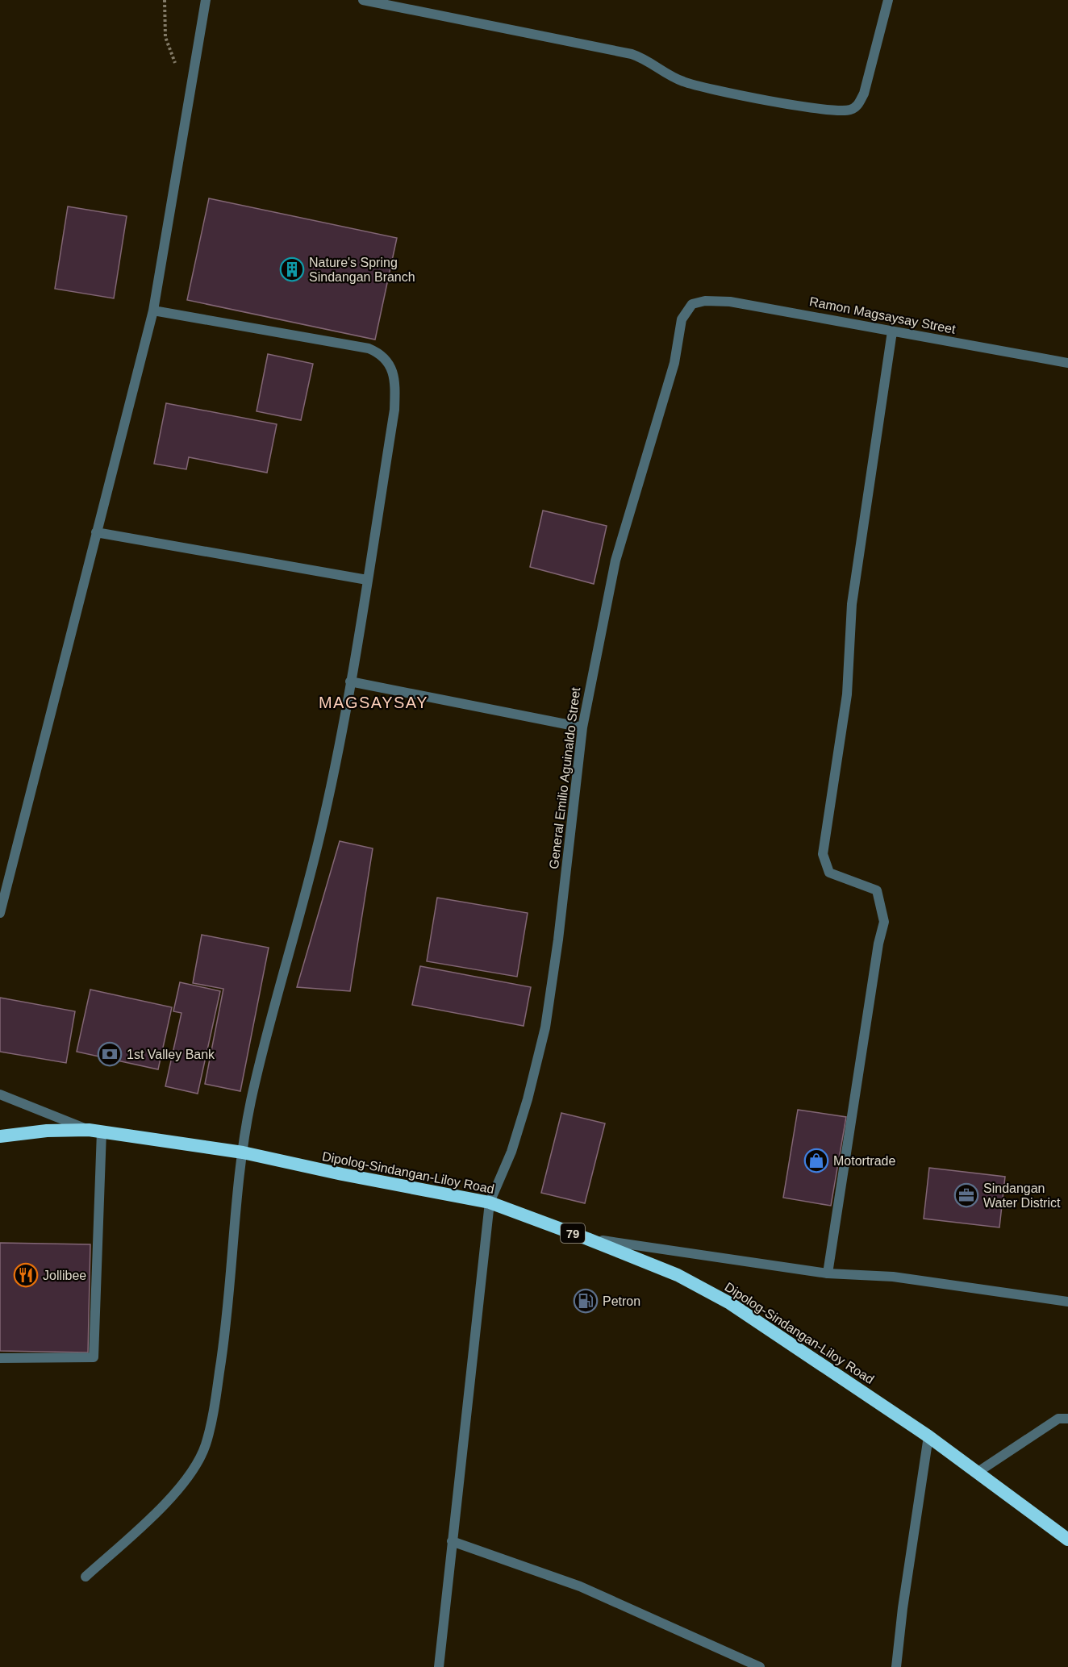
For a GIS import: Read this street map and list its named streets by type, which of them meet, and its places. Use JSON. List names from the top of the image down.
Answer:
{
  "streets": {
    "highway": ["Dipolog-Sindangan-Liloy Road", "79"],
    "street": ["Ramon Magsaysay Street", "General Emilio Aguinaldo Street"]
  },
  "crossings": [
    ["Ramon Magsaysay Street", "General Emilio Aguinaldo Street"],
    ["General Emilio Aguinaldo Street", "Dipolog-Sindangan-Liloy Road"]
  ],
  "districts": ["MAGSAYSAY"],
  "places": {
    "building": ["Nature's Spring Sindangan Branch"],
    "bank": ["1st Valley Bank"],
    "shop": ["Motortrade"],
    "office": ["Sindangan Water District"],
    "restaurant": ["Jollibee"],
    "fuel station": ["Petron"]
  }
}
